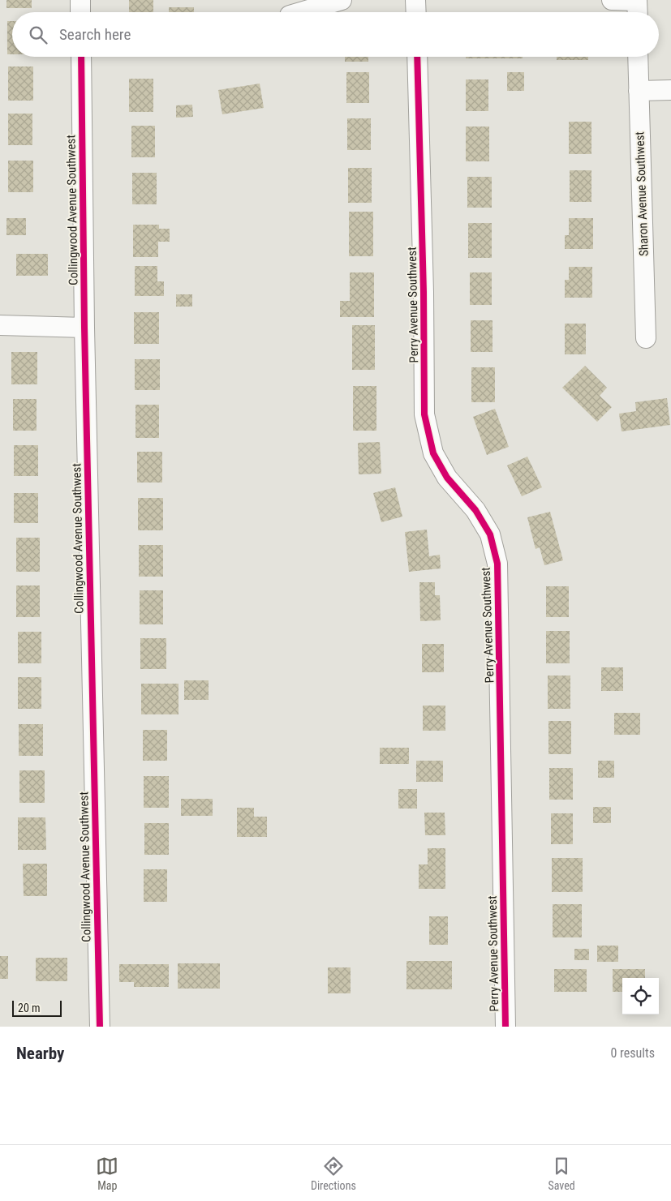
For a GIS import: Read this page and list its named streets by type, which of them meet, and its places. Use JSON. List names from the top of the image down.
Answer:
{
  "streets": {
    "street": ["Sharon Avenue Southwest", "Collingwood Avenue Southwest", "Perry Avenue Southwest"]
  },
  "scale_bar": "20 m",
  "page": {
    "search": "Search here",
    "scale": "20 m",
    "heading": ["Nearby", "0 results"],
    "nav": ["Map", "Directions", "Saved"]
  }
}
